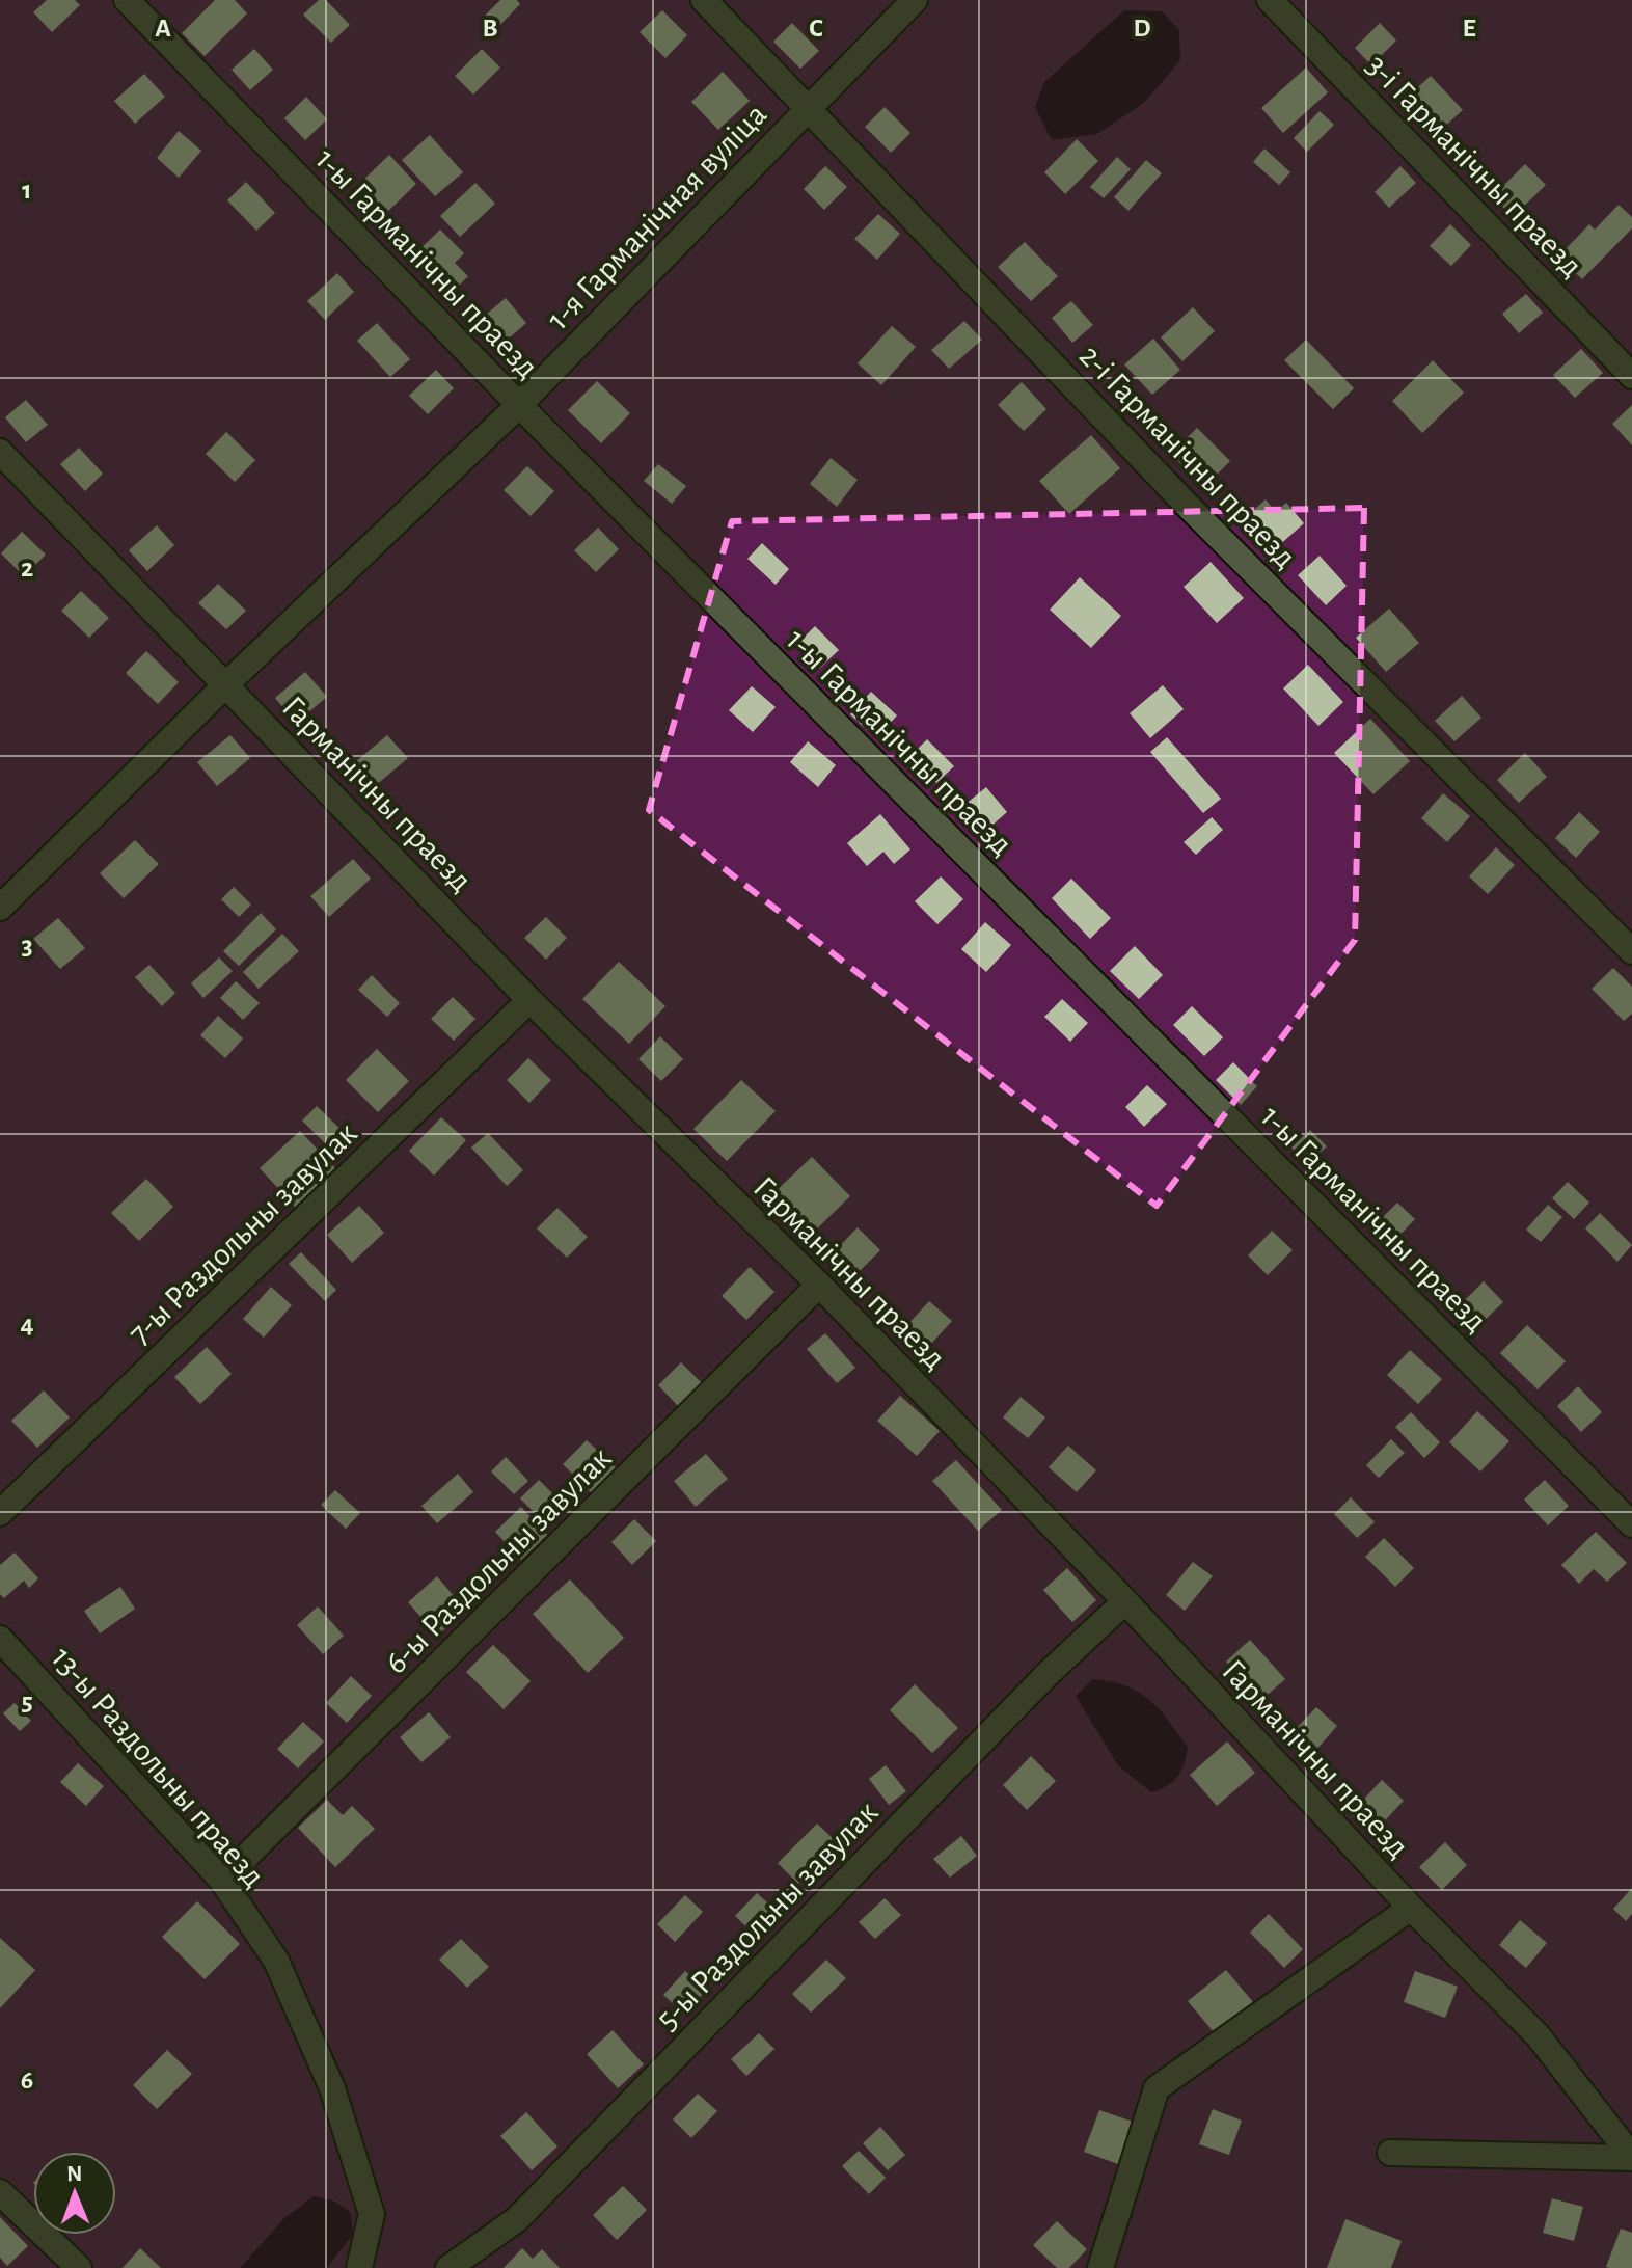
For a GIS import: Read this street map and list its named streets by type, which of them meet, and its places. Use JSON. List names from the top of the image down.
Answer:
{
  "streets": {
    "lane": [
      "3-і Гарманічны праезд",
      "1-я Гарманічная вуліца",
      "1-ы Гарманічны праезд",
      "2-і Гарманічны праезд",
      "Гарманічны праезд",
      "7-ы Раздольны завулак",
      "6-ы Раздольны завулак",
      "13-ы Раздольны праезд",
      "5-ы Раздольны завулак"
    ]
  },
  "crossings": [
    ["1-я Гарманічная вуліца", "1-ы Гарманічны праезд"],
    ["1-я Гарманічная вуліца", "2-і Гарманічны праезд"],
    ["1-я Гарманічная вуліца", "Гарманічны праезд"],
    ["Гарманічны праезд", "7-ы Раздольны завулак"],
    ["Гарманічны праезд", "6-ы Раздольны завулак"],
    ["Гарманічны праезд", "5-ы Раздольны завулак"],
    ["6-ы Раздольны завулак", "13-ы Раздольны праезд"]
  ],
  "north": "top",
  "grid": {
    "columns": [
      "A",
      "B",
      "C",
      "D",
      "E"
    ],
    "rows": [
      "1",
      "2",
      "3",
      "4",
      "5",
      "6"
    ]
  }
}
